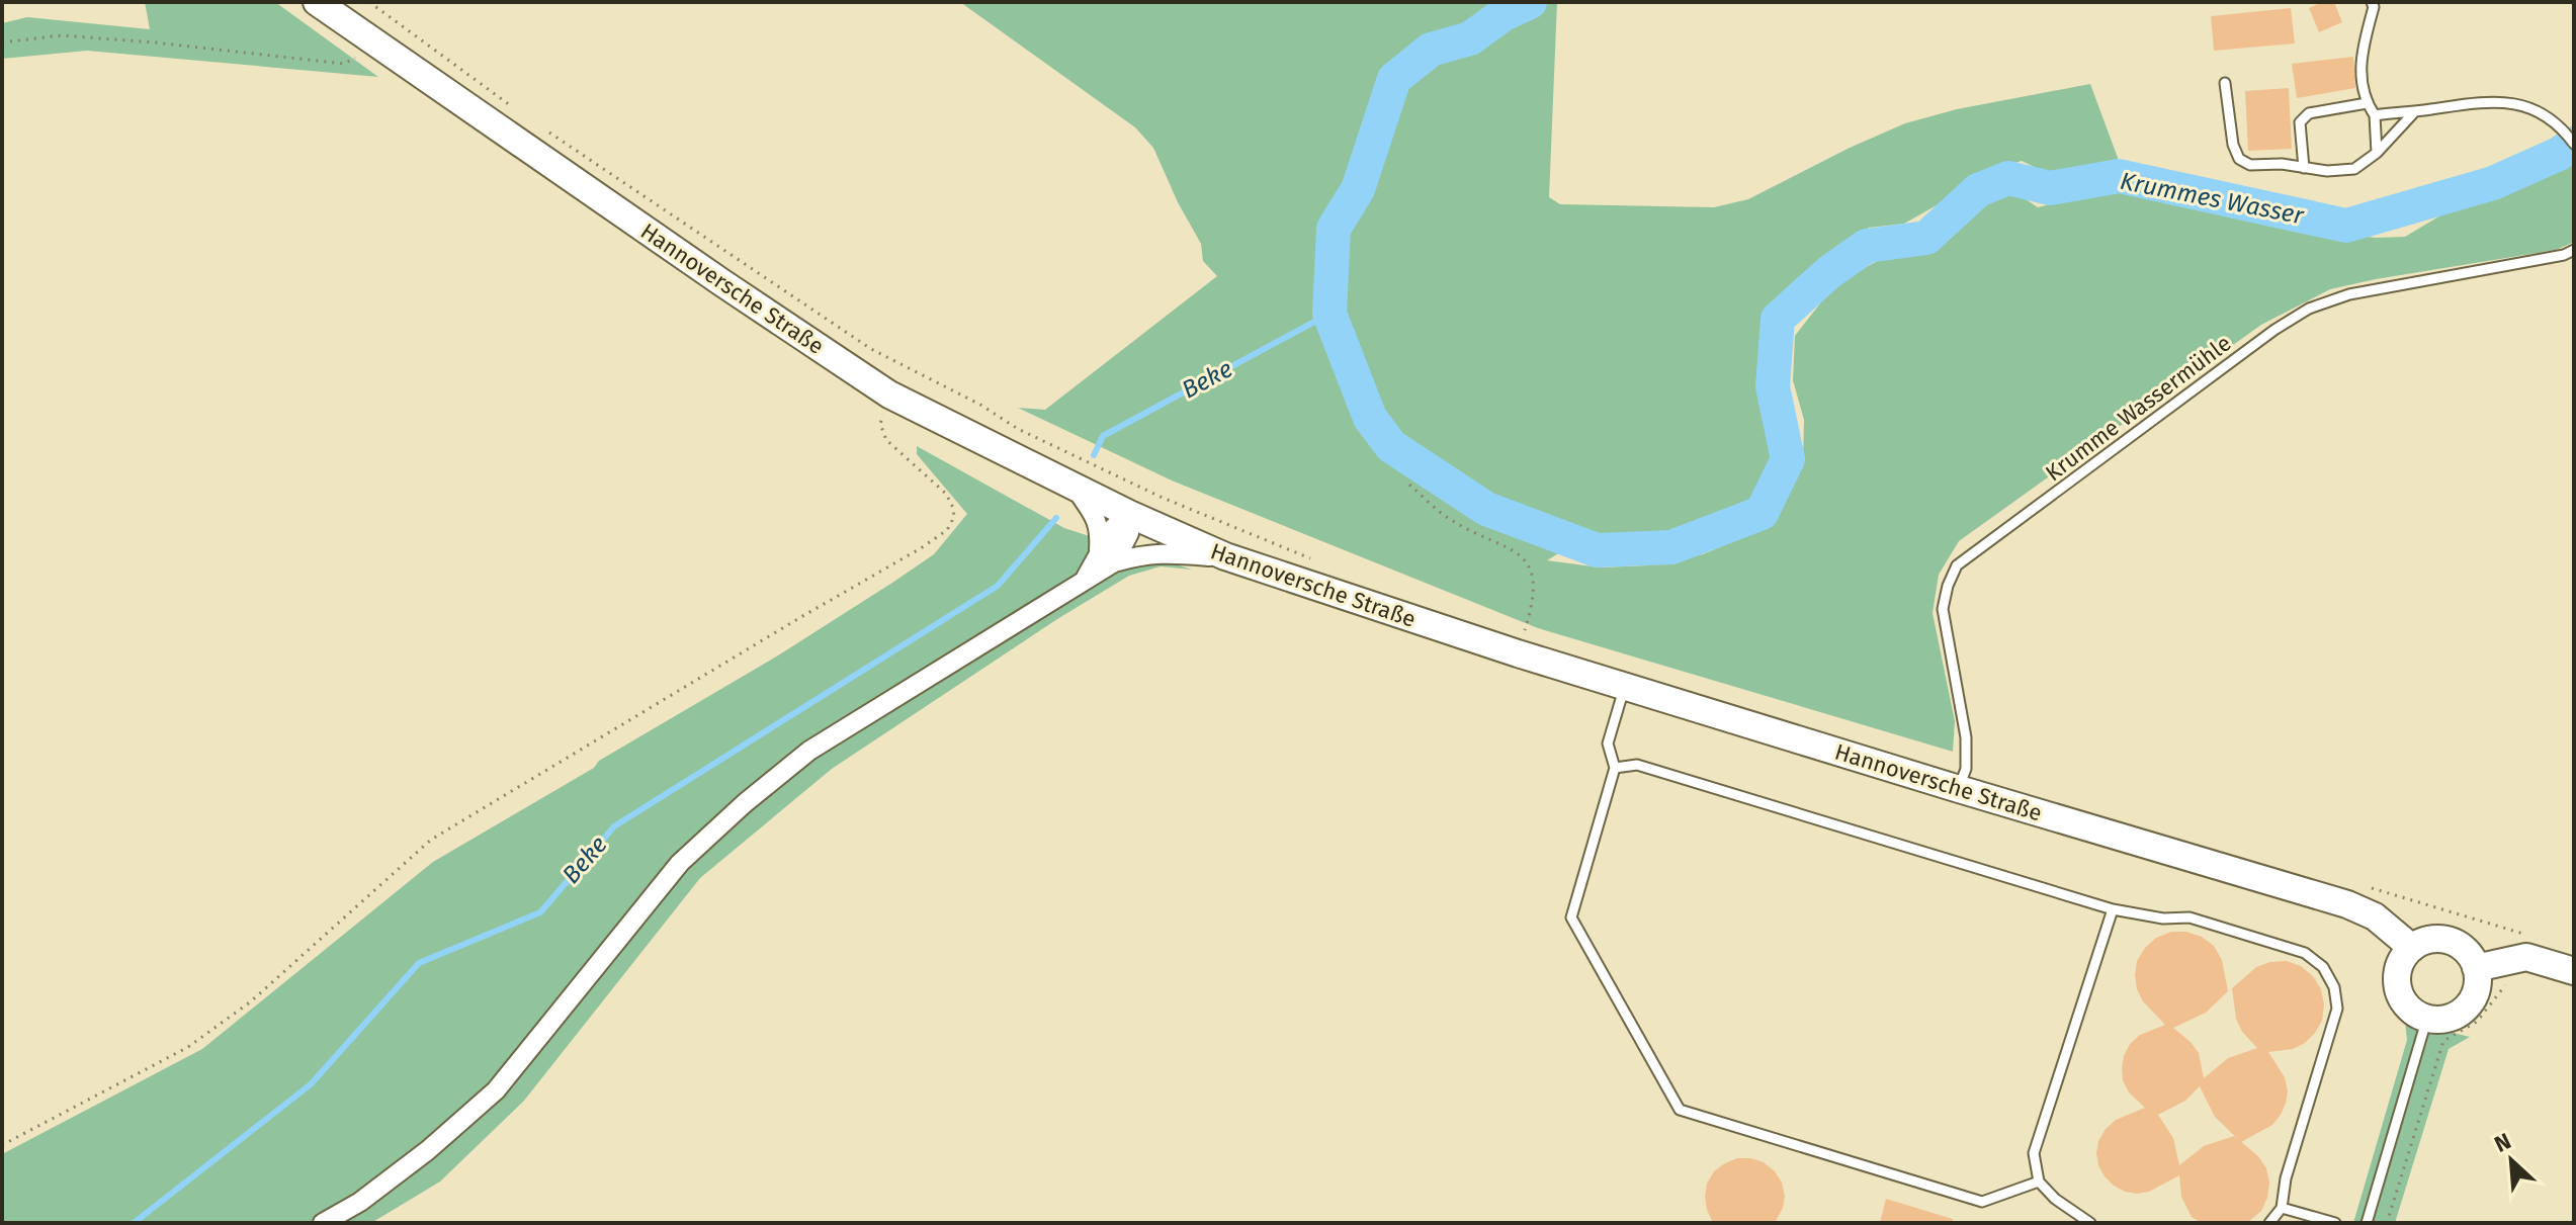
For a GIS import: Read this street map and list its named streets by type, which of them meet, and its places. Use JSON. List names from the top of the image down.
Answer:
{
  "streets": {
    "main road": ["Hannoversche Straße"],
    "lane": ["Krumme Wassermühle"]
  },
  "crossings": [
    ["Hannoversche Straße", "Krumme Wassermühle"]
  ],
  "water": ["Krummes Wasser", "Beke"],
  "north": "top left"
}
